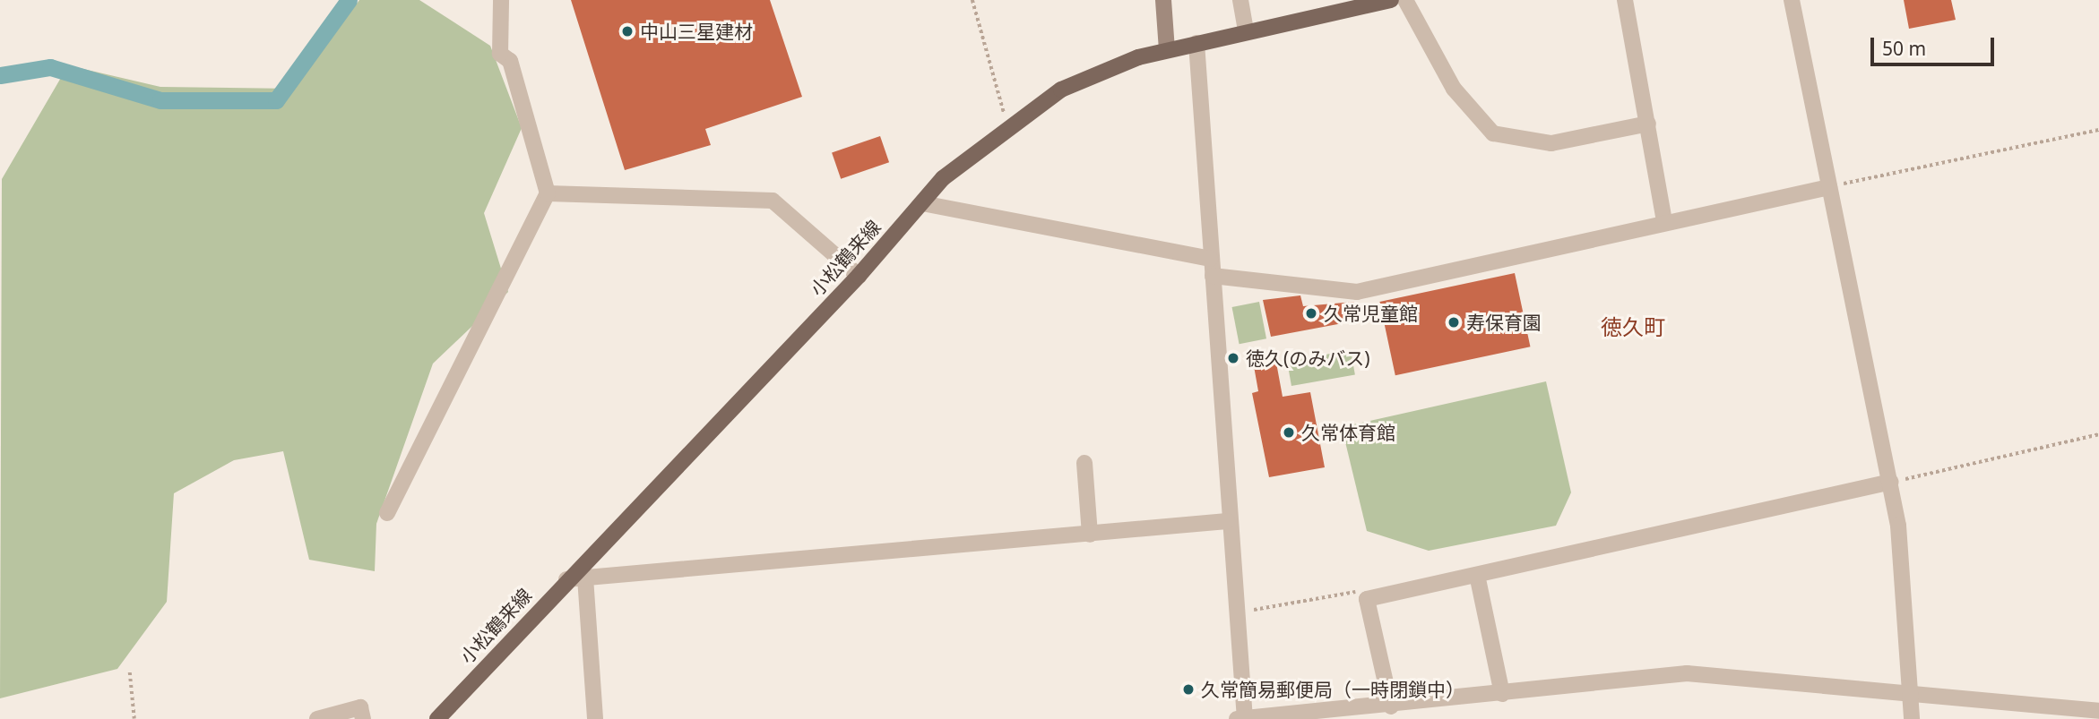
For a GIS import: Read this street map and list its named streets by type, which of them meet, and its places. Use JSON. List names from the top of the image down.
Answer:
{
  "streets": {
    "main road": ["小松鶴来線"]
  },
  "districts": ["徳久町"],
  "places": [
    "中山三星建材",
    "久常児童館",
    "寿保育園",
    "徳久(のみバス)",
    "久常体育館",
    "久常簡易郵便局（一時閉鎖中）"
  ],
  "scale_bar": "50 m"
}
